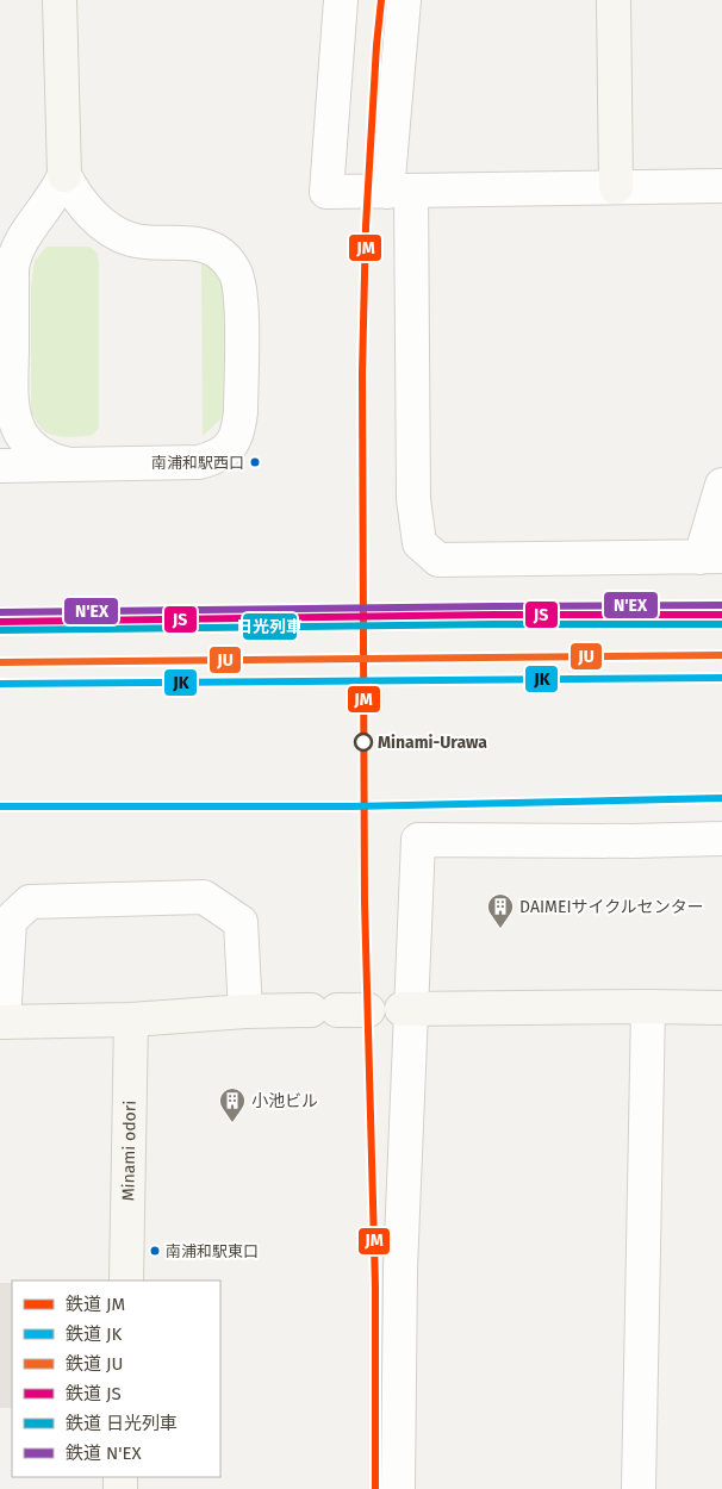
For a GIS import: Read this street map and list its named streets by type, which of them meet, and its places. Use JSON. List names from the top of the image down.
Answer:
{
  "streets": {
    "street": ["Minami odori"]
  },
  "places": {
    "other": ["南浦和駅西口", "Minami-Urawa", "南浦和駅東口"],
    "building": ["DAIMEIサイクルセンター", "小池ビル"]
  },
  "lines": [
    "rail line JM",
    "rail line N'EX",
    "rail line JS",
    "rail line 日光列車",
    "rail line JU",
    "rail line JK"
  ],
  "legend": [
    "鉄道 JM",
    "鉄道 JK",
    "鉄道 JU",
    "鉄道 JS",
    "鉄道 日光列車",
    "鉄道 N'EX"
  ]
}
